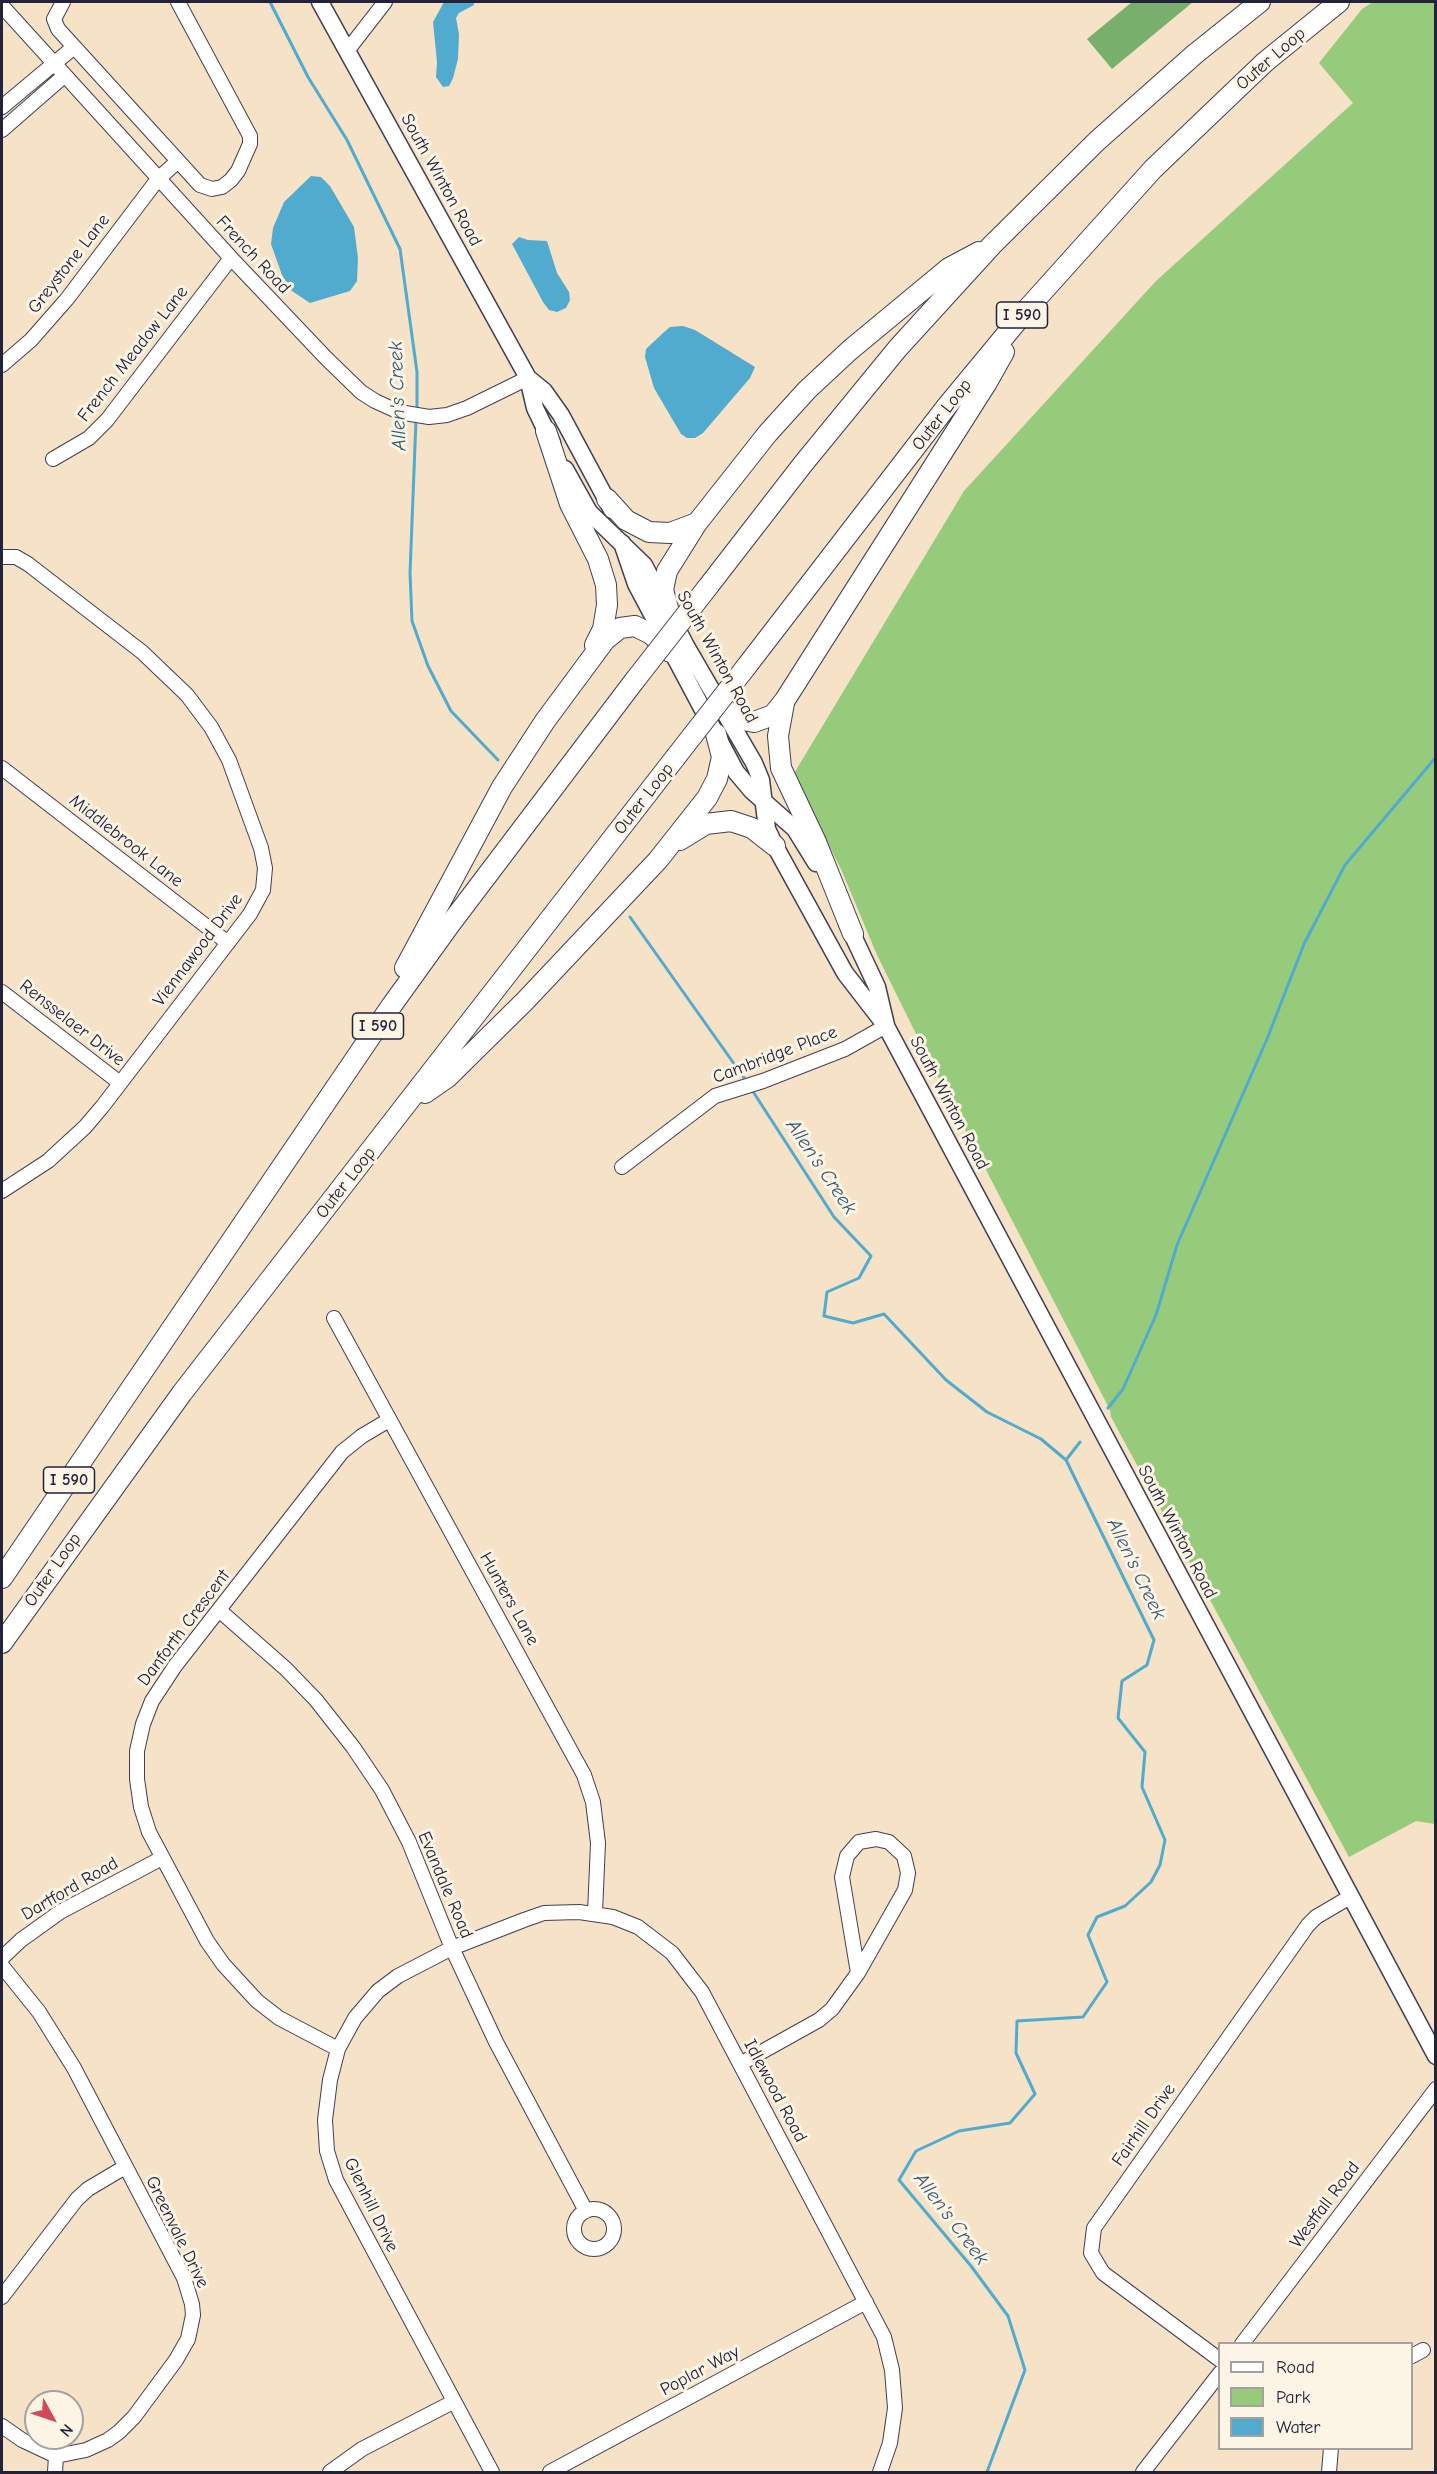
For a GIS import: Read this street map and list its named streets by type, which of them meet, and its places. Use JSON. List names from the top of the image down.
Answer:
{
  "streets": {
    "highway": ["Outer Loop", "I 590"],
    "main road": ["South Winton Road"],
    "street": [
      "French Road",
      "Greystone Lane",
      "French Meadow Lane",
      "Middlebrook Lane",
      "Viennawood Drive",
      "Rensselaer Drive",
      "Cambridge Place",
      "Hunters Lane",
      "Danforth Crescent",
      "Evandale Road",
      "Dartford Road",
      "Idlewood Road",
      "Fairhill Drive",
      "Glenhill Drive",
      "Westfall Road",
      "Greenvale Drive",
      "Poplar Way"
    ]
  },
  "crossings": [
    ["South Winton Road", "French Road"],
    ["South Winton Road", "Cambridge Place"],
    ["South Winton Road", "Fairhill Drive"],
    ["French Road", "Greystone Lane"],
    ["French Road", "French Meadow Lane"],
    ["Middlebrook Lane", "Viennawood Drive"],
    ["Viennawood Drive", "Rensselaer Drive"],
    ["Hunters Lane", "Danforth Crescent"],
    ["Hunters Lane", "Idlewood Road"],
    ["Danforth Crescent", "Evandale Road"],
    ["Danforth Crescent", "Dartford Road"],
    ["Danforth Crescent", "Glenhill Drive"],
    ["Evandale Road", "Idlewood Road"],
    ["Evandale Road", "Glenhill Drive"],
    ["Idlewood Road", "Glenhill Drive"],
    ["Idlewood Road", "Poplar Way"]
  ],
  "water": ["Allen's Creek"],
  "legend": ["Road", "Park", "Water"],
  "north": "bottom right"
}
